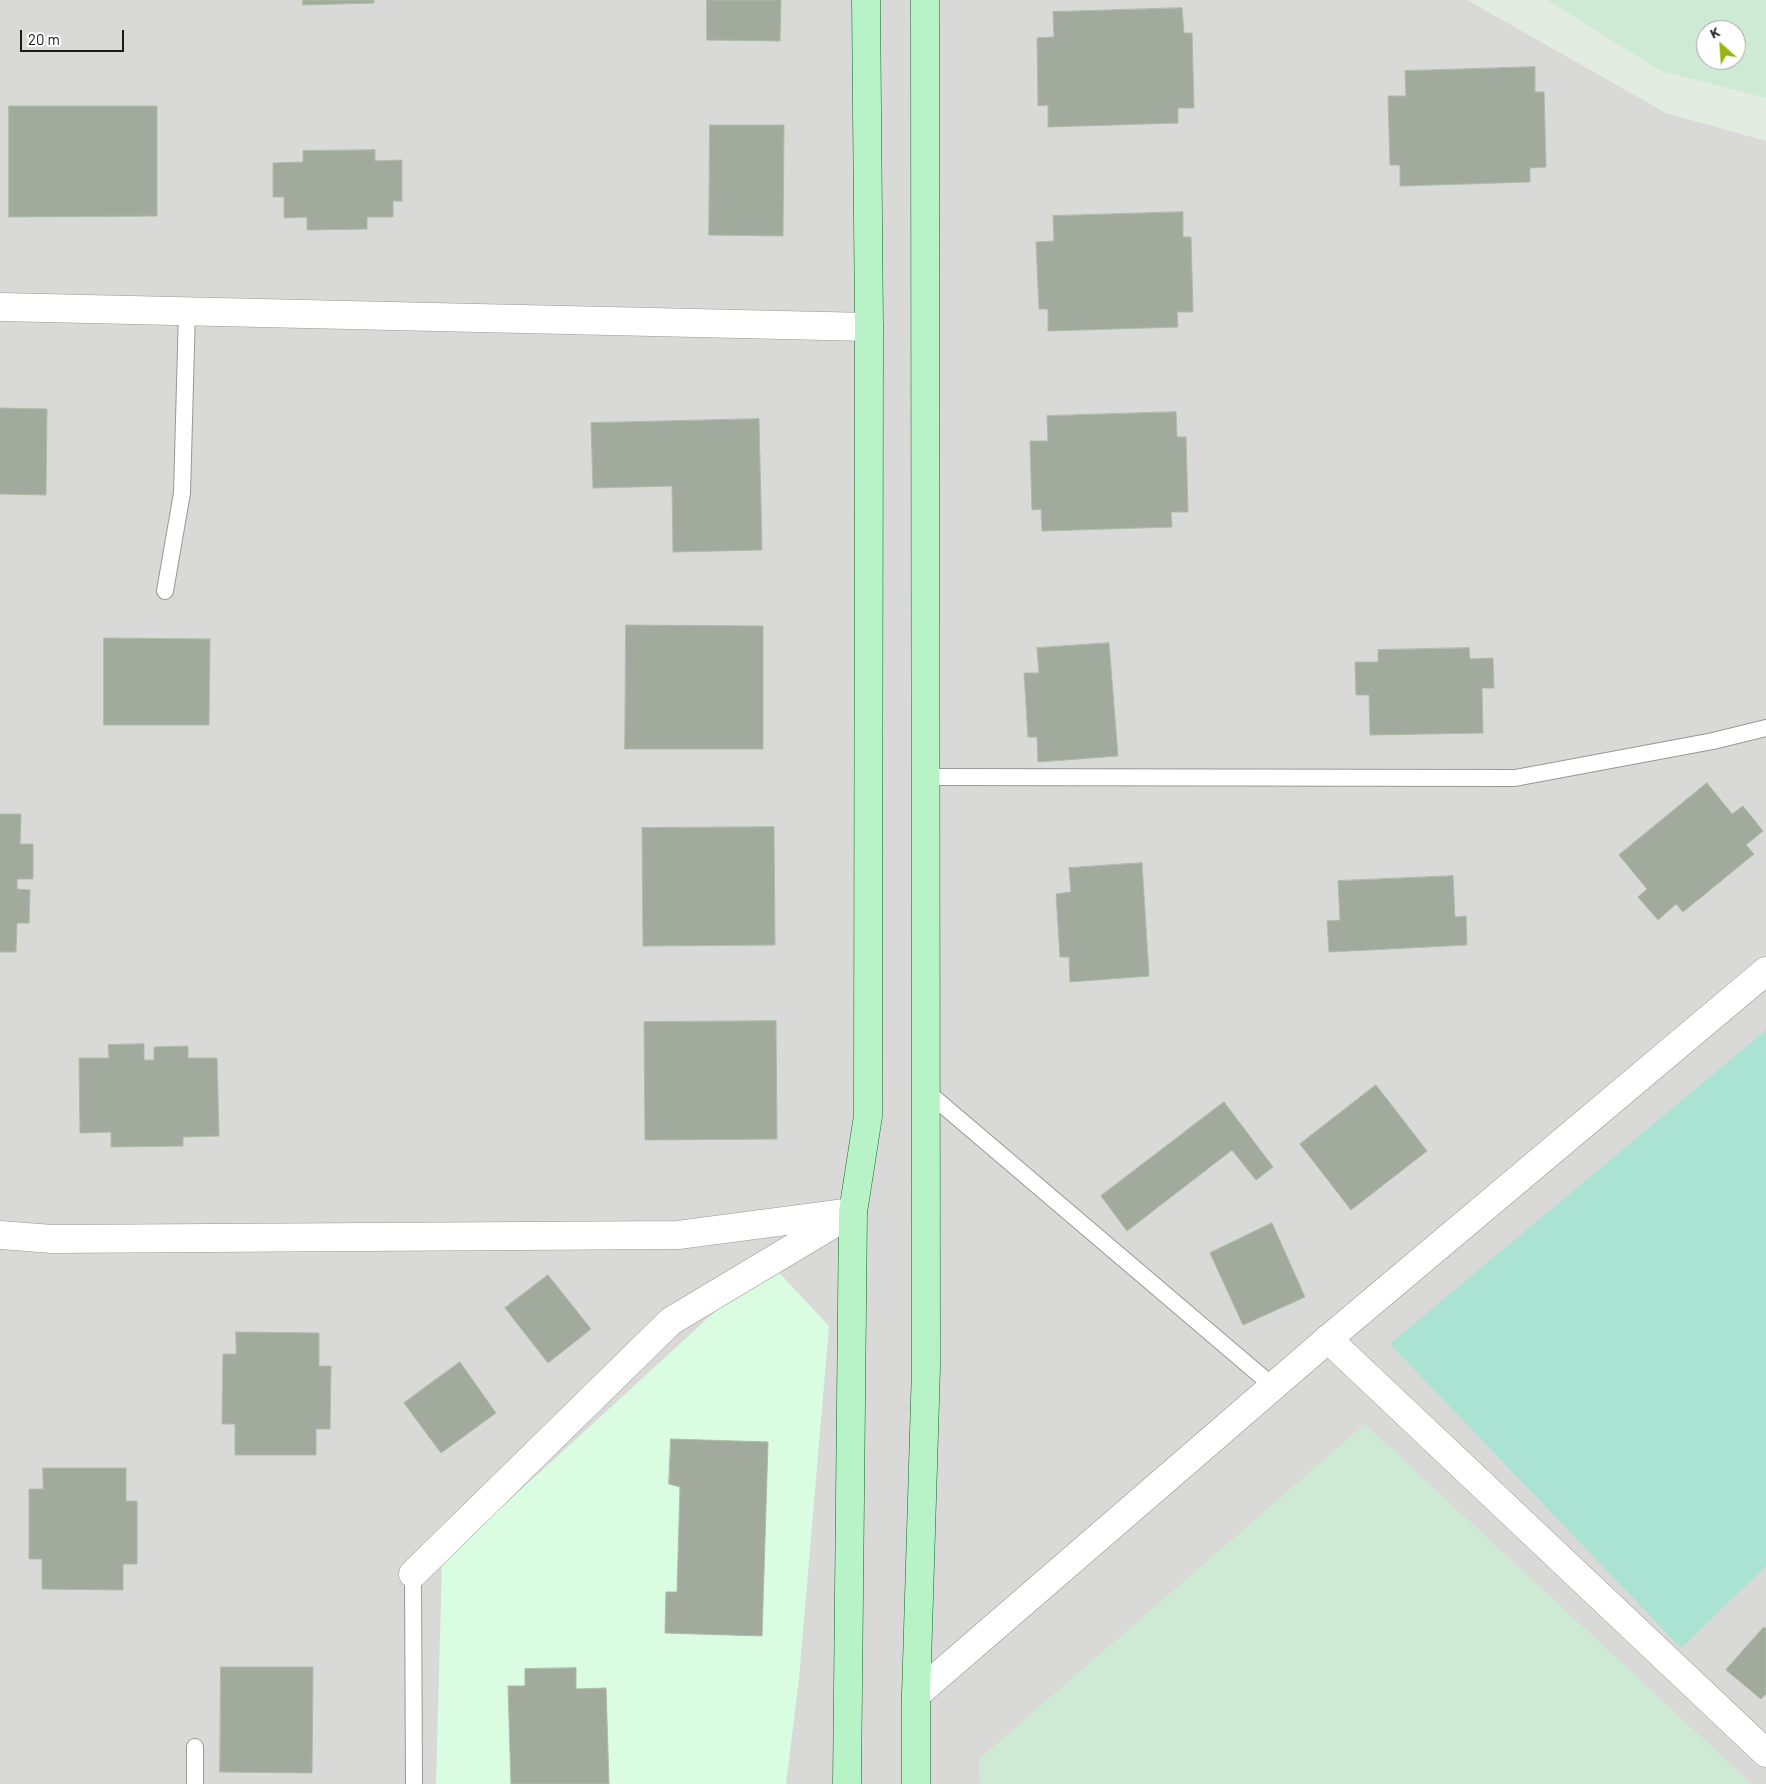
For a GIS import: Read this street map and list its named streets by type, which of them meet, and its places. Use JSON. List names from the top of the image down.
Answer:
{
  "scale_bar": "20 m",
  "north": "top left"
}
